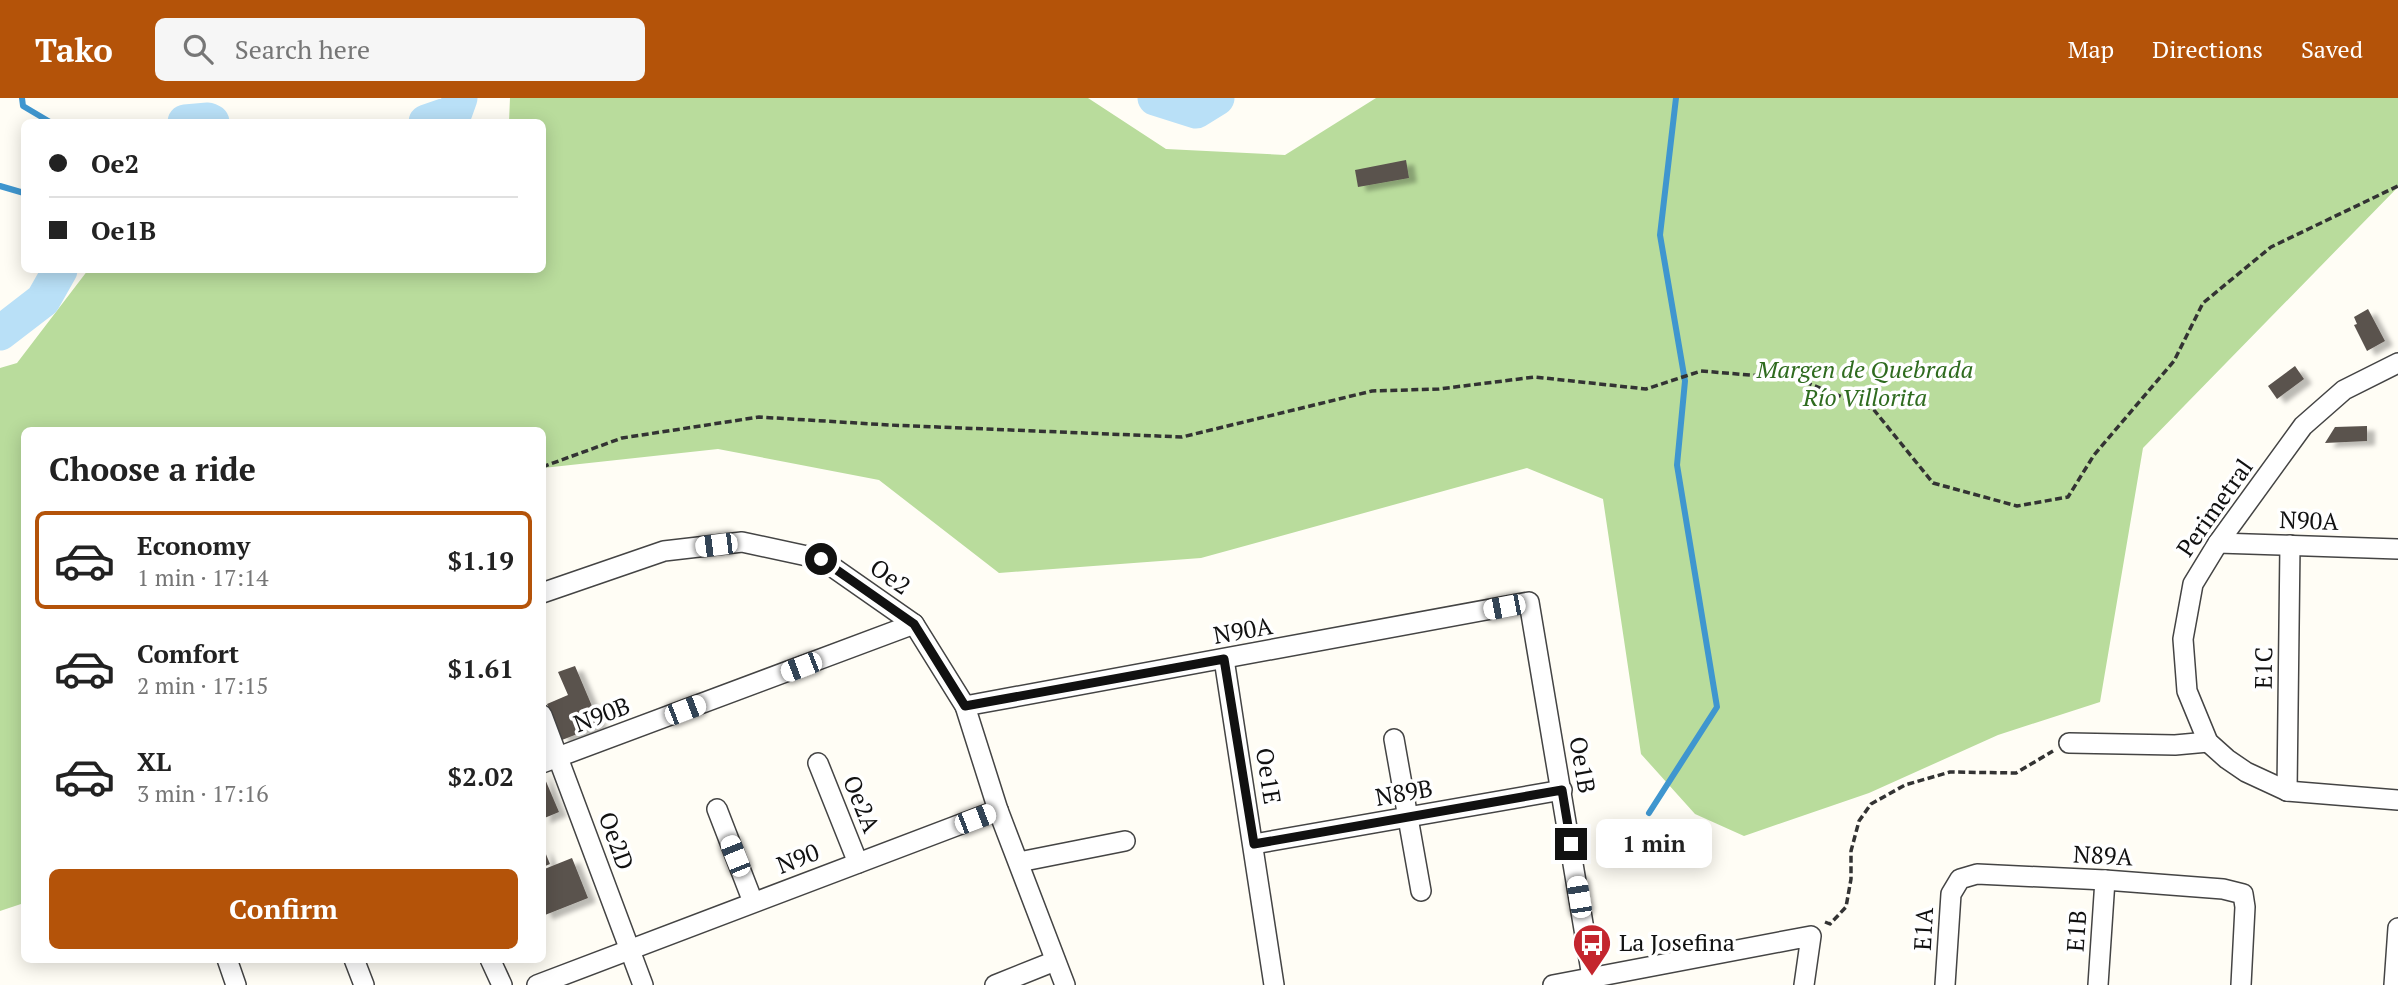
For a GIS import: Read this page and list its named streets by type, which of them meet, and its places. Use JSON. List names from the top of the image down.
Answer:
{
  "streets": {
    "street": [
      "Perimetral",
      "N90A",
      "Oe2",
      "E1C",
      "N90B",
      "Oe1B",
      "Oe1E",
      "N89B",
      "Oe2A",
      "Oe2D",
      "N89A",
      "N90",
      "E1A",
      "E1B"
    ]
  },
  "crossings": [
    ["Perimetral", "N90A"],
    ["Perimetral", "E1C"],
    ["N90A", "Oe2"],
    ["N90A", "E1C"],
    ["N90A", "Oe1B"],
    ["N90A", "Oe1E"],
    ["Oe2", "N90B"],
    ["Oe2", "N90"],
    ["N90B", "Oe2D"],
    ["Oe1B", "N89B"],
    ["Oe1E", "N89B"],
    ["Oe2A", "N90"],
    ["Oe2D", "N90"],
    ["N89A", "E1A"],
    ["N89A", "E1B"]
  ],
  "parks": ["Margen de Quebrada Río Villorita"],
  "places": {
    "bus stop": ["La Josefina"]
  },
  "page": {
    "header": "Tako",
    "search": "Search here",
    "nav": ["Map", "Directions", "Saved"],
    "banner": ["Oe2", "Oe1B"],
    "heading": "Choose a ride",
    "list": [
      {
        "name": "Economy",
        "note": "1 min · 17:14",
        "value": "$1.19"
      },
      {
        "name": "Comfort",
        "note": "2 min · 17:15",
        "value": "$1.61"
      },
      {
        "name": "XL",
        "note": "3 min · 17:16",
        "value": "$2.02"
      }
    ],
    "bubble": "1 min",
    "buttons": "Confirm"
  }
}
